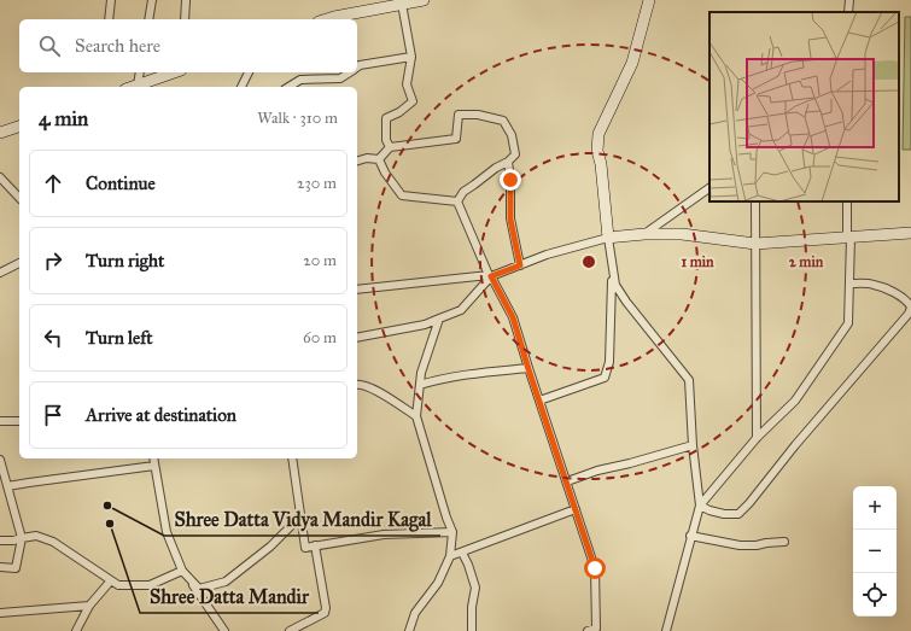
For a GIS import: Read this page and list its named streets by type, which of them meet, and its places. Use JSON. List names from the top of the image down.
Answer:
{
  "places": ["Shree Datta Vidya Mandir Kagal", "Shree Datta Mandir"],
  "page": {
    "search": "Search here",
    "heading": ["4 min", "Walk · 310 m"],
    "list": [
      ["Continue", "230 m"],
      ["Turn right", "20 m"],
      ["Turn left", "60 m"],
      "Arrive at destination"
    ],
    "map_buttons": ["+", "−"]
  },
  "rings": ["1 min", "2 min"]
}
